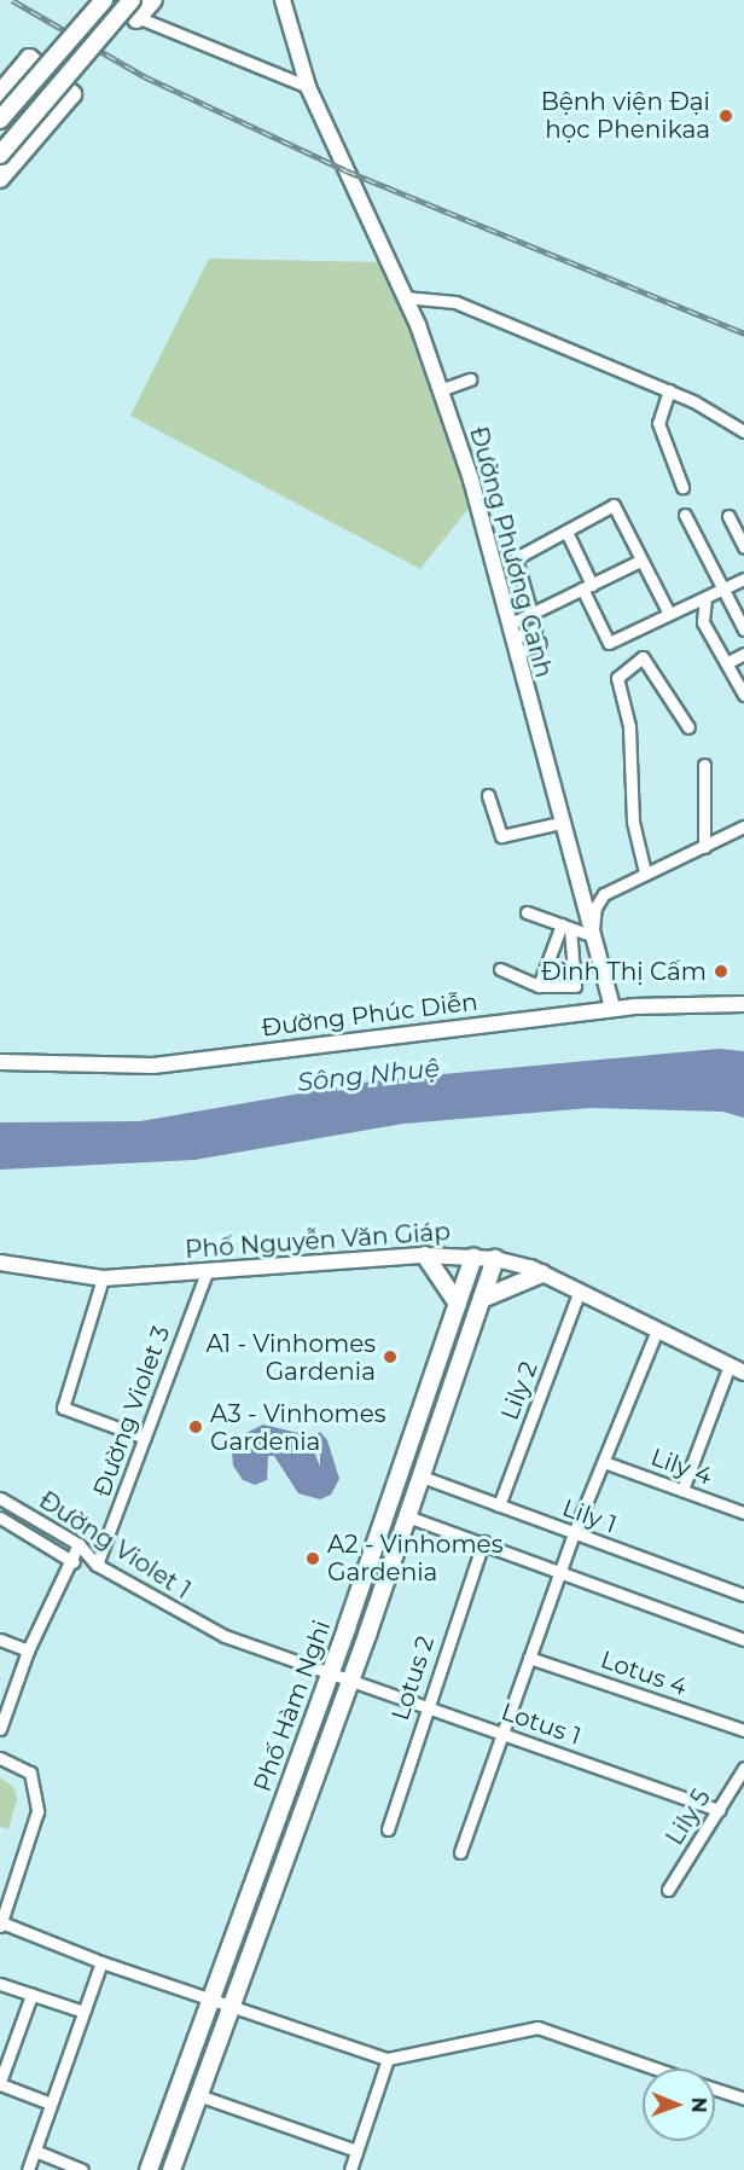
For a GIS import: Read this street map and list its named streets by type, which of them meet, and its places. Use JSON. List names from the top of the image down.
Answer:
{
  "streets": {
    "main road": ["Phố Hàm Nghi"],
    "street": [
      "Đường Phương Canh",
      "Đường Phúc Diễn",
      "Phố Nguyễn Văn Giáp",
      "Lily 2",
      "Đường Violet 3",
      "Lily 4",
      "Lily 1",
      "Đường Violet 1",
      "Lotus 4",
      "Lotus 2",
      "Lotus 1",
      "Lily 5"
    ]
  },
  "crossings": [
    ["Đường Phương Canh", "Đường Phúc Diễn"],
    ["Phố Nguyễn Văn Giáp", "Lily 2"],
    ["Phố Nguyễn Văn Giáp", "Đường Violet 3"],
    ["Phố Nguyễn Văn Giáp", "Phố Hàm Nghi"],
    ["Lily 2", "Lily 1"],
    ["Đường Violet 3", "Đường Violet 1"],
    ["Lily 1", "Phố Hàm Nghi"],
    ["Đường Violet 1", "Phố Hàm Nghi"],
    ["Đường Violet 1", "Lotus 1"],
    ["Lotus 2", "Lotus 1"],
    ["Phố Hàm Nghi", "Lotus 1"],
    ["Lotus 1", "Lily 5"]
  ],
  "water": ["Sông Nhuệ"],
  "places": [
    "Bệnh viện Đại học Phenikaa",
    "Đình Thị Cấm",
    "A1 - Vinhomes Gardenia",
    "A3 - Vinhomes Gardenia",
    "A2 - Vinhomes Gardenia"
  ],
  "north": "right"
}
